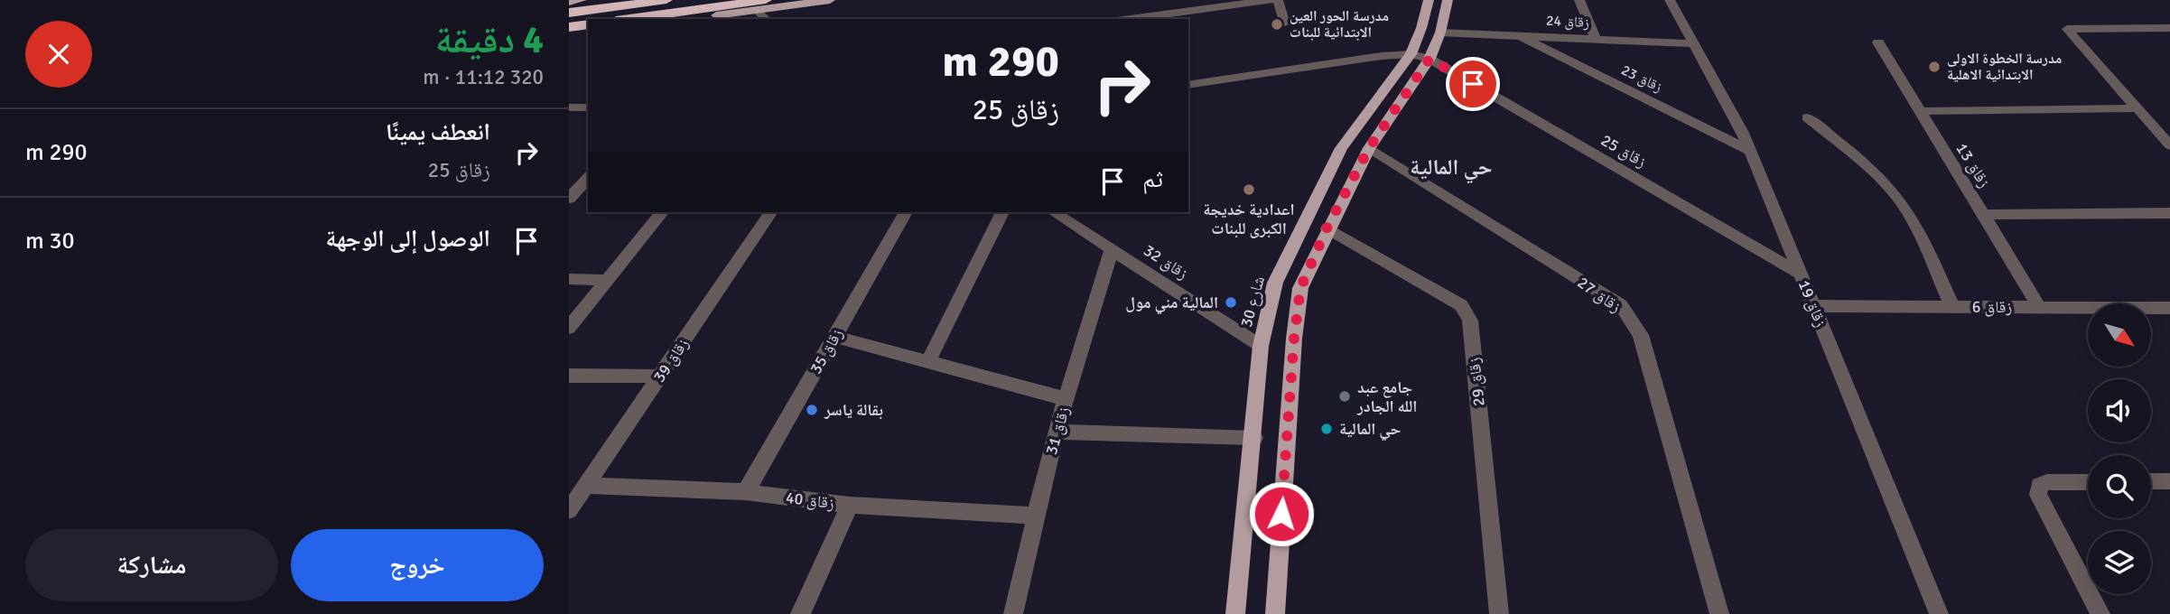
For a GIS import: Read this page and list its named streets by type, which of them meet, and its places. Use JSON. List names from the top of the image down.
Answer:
{
  "streets": {
    "main road": ["شارع 30"],
    "street": [
      "زقاق 24",
      "زقاق 23",
      "زقاق 25",
      "زقاق 13",
      "زقاق 32",
      "زقاق 27",
      "زقاق 19",
      "زقاق 6",
      "زقاق 35",
      "زقاق 39",
      "زقاق 29",
      "زقاق 31",
      "زقاق 40"
    ]
  },
  "crossings": [
    ["زقاق 24", "زقاق 23"],
    ["زقاق 24", "زقاق 19"],
    ["زقاق 23", "زقاق 19"],
    ["زقاق 25", "شارع 30"],
    ["زقاق 25", "زقاق 19"],
    ["زقاق 13", "زقاق 6"],
    ["زقاق 32", "شارع 30"],
    ["زقاق 32", "زقاق 31"],
    ["زقاق 19", "زقاق 6"],
    ["زقاق 35", "زقاق 40"],
    ["زقاق 39", "زقاق 40"],
    ["زقاق 31", "زقاق 40"]
  ],
  "districts": ["حي المالية"],
  "places": [
    "مدرسة الحور العين الابتدائية للبنات",
    "مدرسة الخطوة الاولى الابتدائية الاهلية",
    "اعدادية خديجة الكبرى للبنات",
    "المالية مني مول",
    "جامع عبد الله الجادر",
    "بقالة ياسر",
    "حي المالية"
  ],
  "north": "bottom right",
  "page": {
    "heading": ["4 دقيقة", "320 m · 11:12"],
    "turn": ["290 m", "زقاق 25"],
    "list": [
      {
        "name": "انعطف يمينًا",
        "note": "زقاق 25",
        "value": "290 m"
      },
      {
        "name": "الوصول إلى الوجهة",
        "value": "30 m"
      }
    ],
    "then": "ثم",
    "buttons": ["خروج", "مشاركة"]
  }
}
